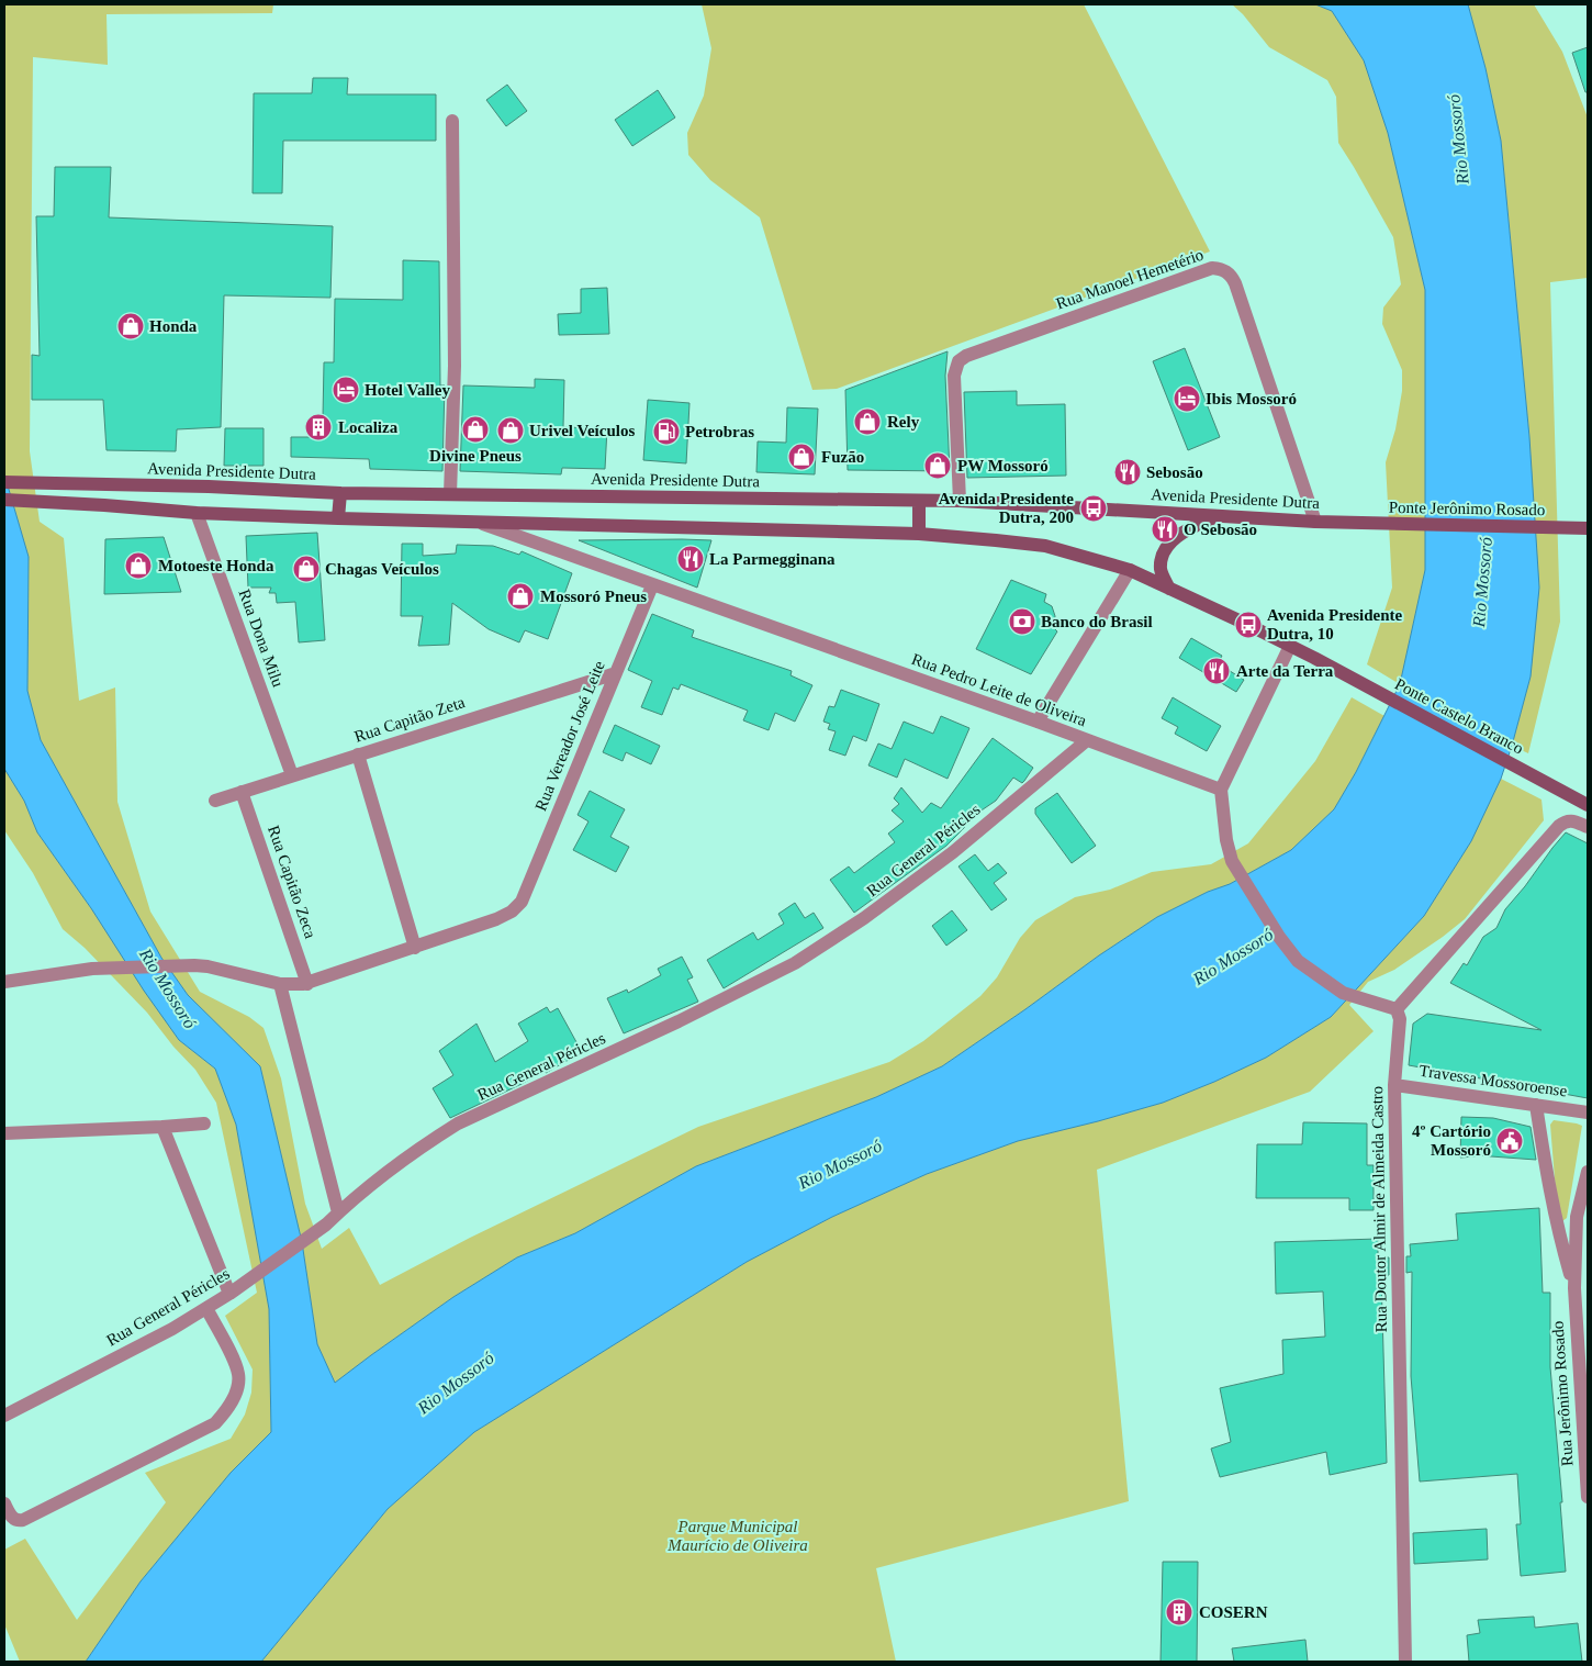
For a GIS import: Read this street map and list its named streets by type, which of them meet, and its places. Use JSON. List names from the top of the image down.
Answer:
{
  "streets": {
    "main road": ["Avenida Presidente Dutra", "Ponte Jerônimo Rosado", "Ponte Castelo Branco"],
    "street": [
      "Rua Manoel Hemetério",
      "Rua Dona Milu",
      "Rua Pedro Leite de Oliveira",
      "Rua Capitão Zeta",
      "Rua Vereador José Leite",
      "Rua General Péricles",
      "Rua Capitão Zeca",
      "Travessa Mossoroense",
      "Rua Doutor Almir de Almeida Castro",
      "Rua Jerônimo Rosado"
    ]
  },
  "crossings": [
    ["Rua Manoel Hemetério", "Avenida Presidente Dutra"],
    ["Avenida Presidente Dutra", "Ponte Jerônimo Rosado"],
    ["Rua Dona Milu", "Rua Capitão Zeta"],
    ["Rua Pedro Leite de Oliveira", "Rua Vereador José Leite"],
    ["Rua Pedro Leite de Oliveira", "Rua General Péricles"],
    ["Rua Capitão Zeta", "Rua Vereador José Leite"],
    ["Rua Capitão Zeta", "Rua Capitão Zeca"],
    ["Travessa Mossoroense", "Rua Doutor Almir de Almeida Castro"],
    ["Travessa Mossoroense", "Rua Jerônimo Rosado"]
  ],
  "water": ["Rio Mossoró"],
  "parks": ["Parque Municipal Maurício de Oliveira"],
  "places": {
    "shop": [
      "Honda",
      "Rely",
      "Divine Pneus",
      "Urivel Veículos",
      "Fuzão",
      "PW Mossoró",
      "Motoeste Honda",
      "Chagas Veículos",
      "Mossoró Pneus"
    ],
    "hotel": ["Hotel Valley", "Ibis Mossoró"],
    "building": ["Localiza", "COSERN"],
    "fuel station": ["Petrobras"],
    "restaurant": [
      "Sebosão",
      "O Sebosão",
      "La Parmegginana",
      "Arte da Terra"
    ],
    "bus stop": ["Avenida Presidente Dutra, 200", "Avenida Presidente Dutra, 10"],
    "bank": ["Banco do Brasil"],
    "public building": ["4º Cartório Mossoró"]
  }
}
